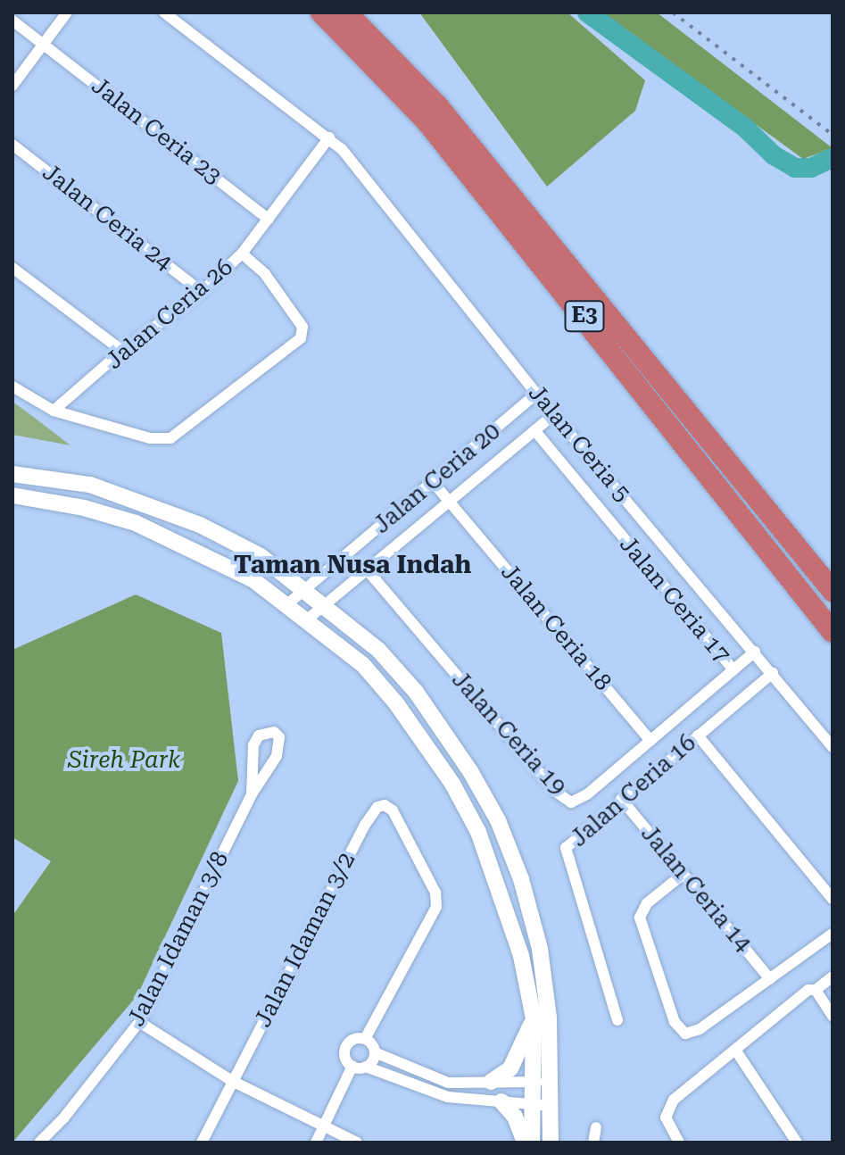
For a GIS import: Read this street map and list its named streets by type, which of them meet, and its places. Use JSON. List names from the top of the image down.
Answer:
{
  "streets": {
    "highway": ["E3"],
    "street": [
      "Jalan Ceria 23",
      "Jalan Ceria 24",
      "Jalan Ceria 26",
      "Jalan Ceria 5",
      "Jalan Ceria 20",
      "Jalan Ceria 17",
      "Jalan Ceria 18",
      "Jalan Ceria 19",
      "Jalan Ceria 16",
      "Jalan Ceria 14",
      "Jalan Idaman 3/8",
      "Jalan Idaman 3/2"
    ]
  },
  "crossings": [
    ["Jalan Ceria 23", "Jalan Ceria 26"],
    ["Jalan Ceria 24", "Jalan Ceria 26"],
    ["Jalan Ceria 26", "Jalan Ceria 5"],
    ["Jalan Ceria 5", "Jalan Ceria 20"],
    ["Jalan Ceria 5", "Jalan Ceria 19"],
    ["Jalan Ceria 5", "Jalan Ceria 16"],
    ["Jalan Ceria 20", "Jalan Ceria 17"],
    ["Jalan Ceria 20", "Jalan Ceria 18"],
    ["Jalan Ceria 20", "Jalan Ceria 19"],
    ["Jalan Ceria 17", "Jalan Ceria 19"],
    ["Jalan Ceria 18", "Jalan Ceria 19"],
    ["Jalan Ceria 16", "Jalan Ceria 14"]
  ],
  "districts": ["Taman Nusa Indah"],
  "parks": ["Sireh Park"]
}
